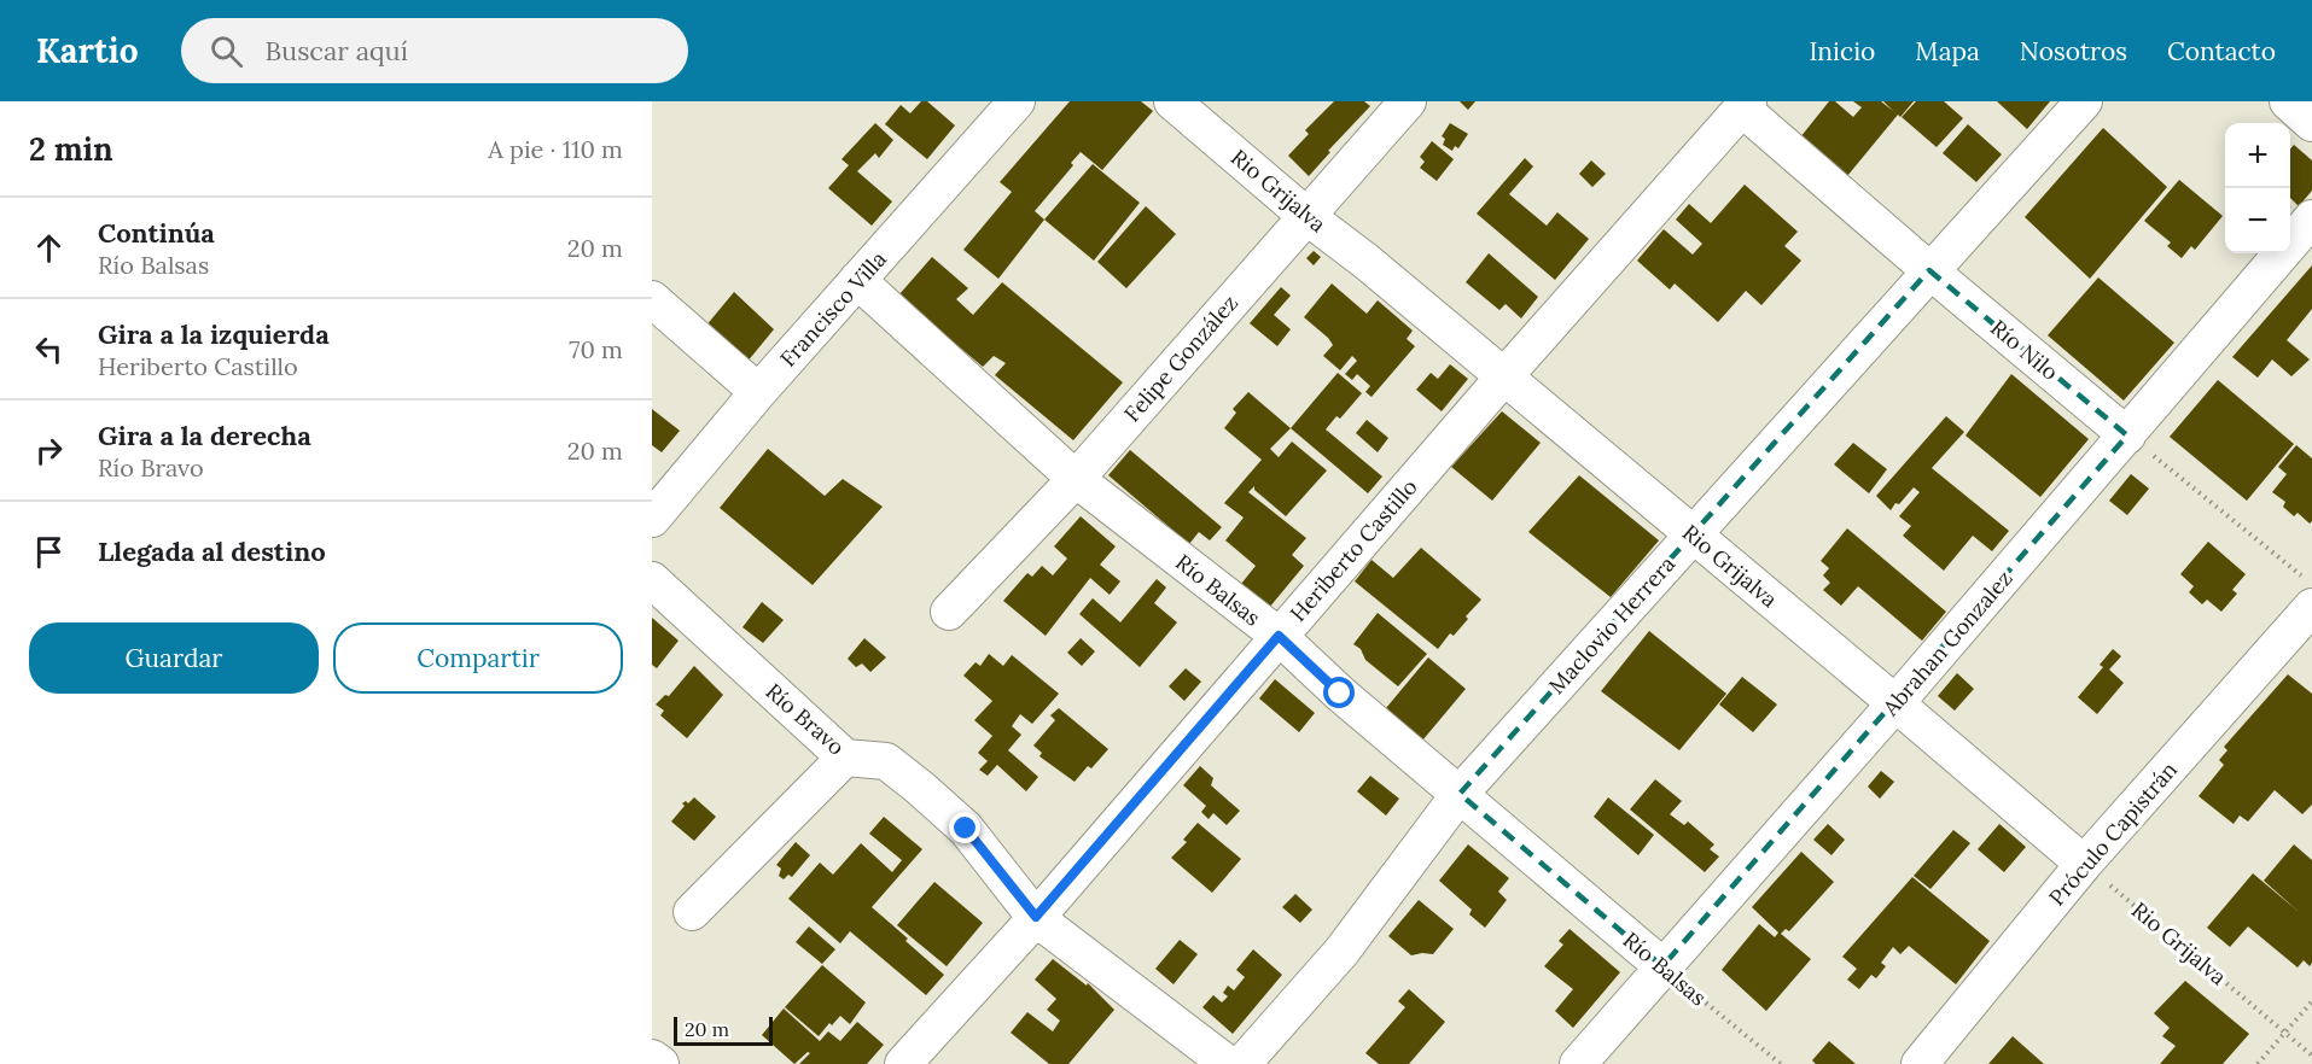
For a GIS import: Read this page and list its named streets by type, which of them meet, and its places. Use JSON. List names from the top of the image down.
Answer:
{
  "streets": {
    "street": [
      "Rio Grijalva",
      "Francisco Villa",
      "Río Nilo",
      "Felipe González",
      "Heriberto Castillo",
      "Río Balsas",
      "Maclovio Herrera",
      "Abrahan Gonzalez",
      "Río Bravo",
      "Próculo Capistrán"
    ]
  },
  "crossings": [
    ["Rio Grijalva", "Felipe González"],
    ["Rio Grijalva", "Heriberto Castillo"],
    ["Rio Grijalva", "Maclovio Herrera"],
    ["Rio Grijalva", "Abrahan Gonzalez"],
    ["Rio Grijalva", "Próculo Capistrán"],
    ["Francisco Villa", "Río Balsas"],
    ["Río Nilo", "Heriberto Castillo"],
    ["Río Nilo", "Maclovio Herrera"],
    ["Río Nilo", "Abrahan Gonzalez"],
    ["Felipe González", "Río Balsas"],
    ["Heriberto Castillo", "Río Balsas"],
    ["Heriberto Castillo", "Río Bravo"],
    ["Río Balsas", "Maclovio Herrera"],
    ["Río Balsas", "Abrahan Gonzalez"]
  ],
  "scale_bar": "20 m",
  "page": {
    "header": "Kartio",
    "search": "Buscar aquí",
    "nav": [
      "Inicio",
      "Mapa",
      "Nosotros",
      "Contacto"
    ],
    "heading": ["2 min", "A pie · 110 m"],
    "map_buttons": ["+", "−"],
    "list": [
      ["Continúa", "Río Balsas", "20 m"],
      ["Gira a la izquierda", "Heriberto Castillo", "70 m"],
      ["Gira a la derecha", "Río Bravo", "20 m"],
      "Llegada al destino"
    ],
    "buttons": ["Guardar", "Compartir"],
    "scale": "20 m"
  }
}
